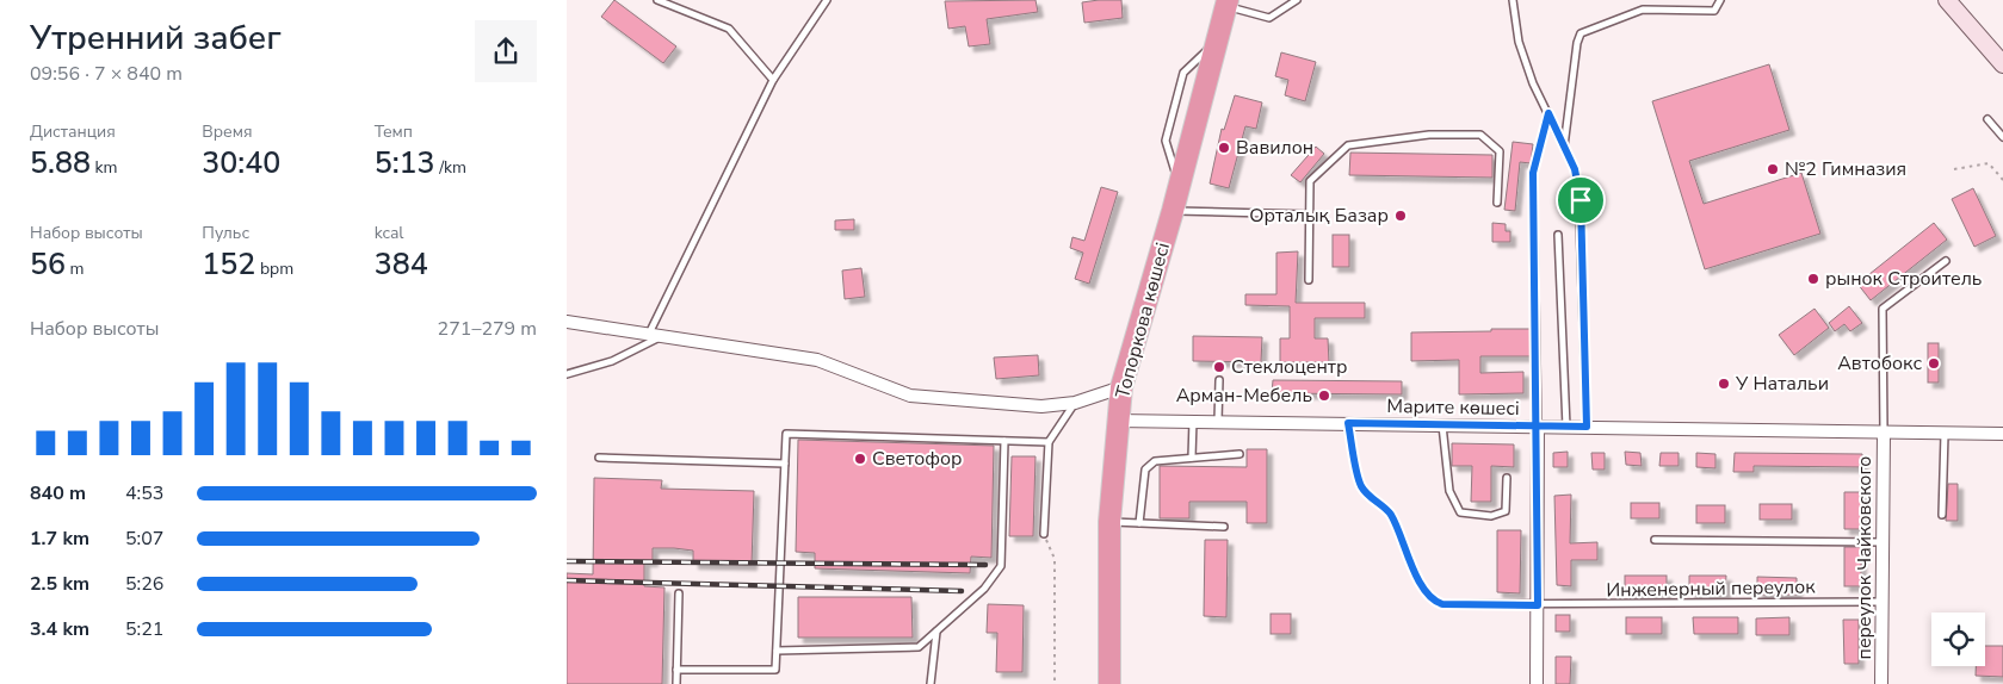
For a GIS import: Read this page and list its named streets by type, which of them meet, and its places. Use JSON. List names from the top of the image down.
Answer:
{
  "streets": {
    "highway": ["Топоркова көшесі"],
    "street": ["Марите көшесі", "переулок Чайковского"],
    "lane": ["Инженерный переулок"]
  },
  "crossings": [
    ["Топоркова көшесі", "Марите көшесі"],
    ["Марите көшесі", "переулок Чайковского"],
    ["Марите көшесі", "Инженерный переулок"],
    ["переулок Чайковского", "Инженерный переулок"]
  ],
  "places": [
    "Вавилон",
    "№2 Гимназия",
    "Орталық Базар",
    "рынок Строитель",
    "Автобокс",
    "Стеклоцентр",
    "У Натальи",
    "Арман-Мебель",
    "Светофор"
  ],
  "page": {
    "heading": ["Утренний забег", "09:56 · 7 × 840 m"],
    "stats": [
      ["Дистанция", "5.88 km"],
      ["Время", "30:40"],
      ["Темп", "5:13 /km"],
      ["Набор высоты", "56 m"],
      ["Пульс", "152 bpm"],
      ["kcal", "384"]
    ],
    "chart": ["Набор высоты", "271–279 m"],
    "list": [
      {
        "name": "840 m",
        "note": "4:53"
      },
      {
        "name": "1.7 km",
        "note": "5:07"
      },
      {
        "name": "2.5 km",
        "note": "5:26"
      },
      {
        "name": "3.4 km",
        "note": "5:21"
      }
    ]
  }
}
